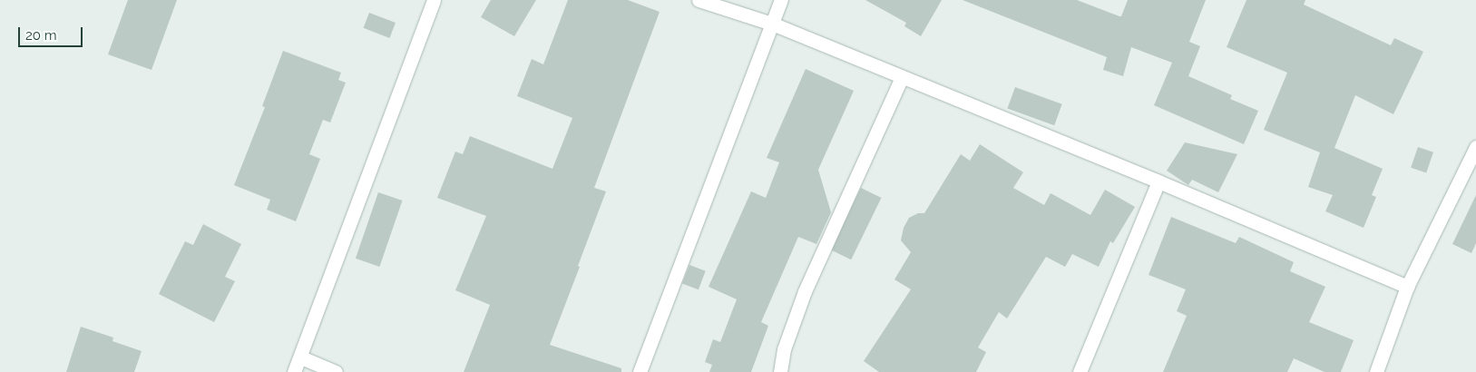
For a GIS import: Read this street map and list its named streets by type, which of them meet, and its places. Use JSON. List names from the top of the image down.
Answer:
{
  "scale_bar": "20 m"
}
